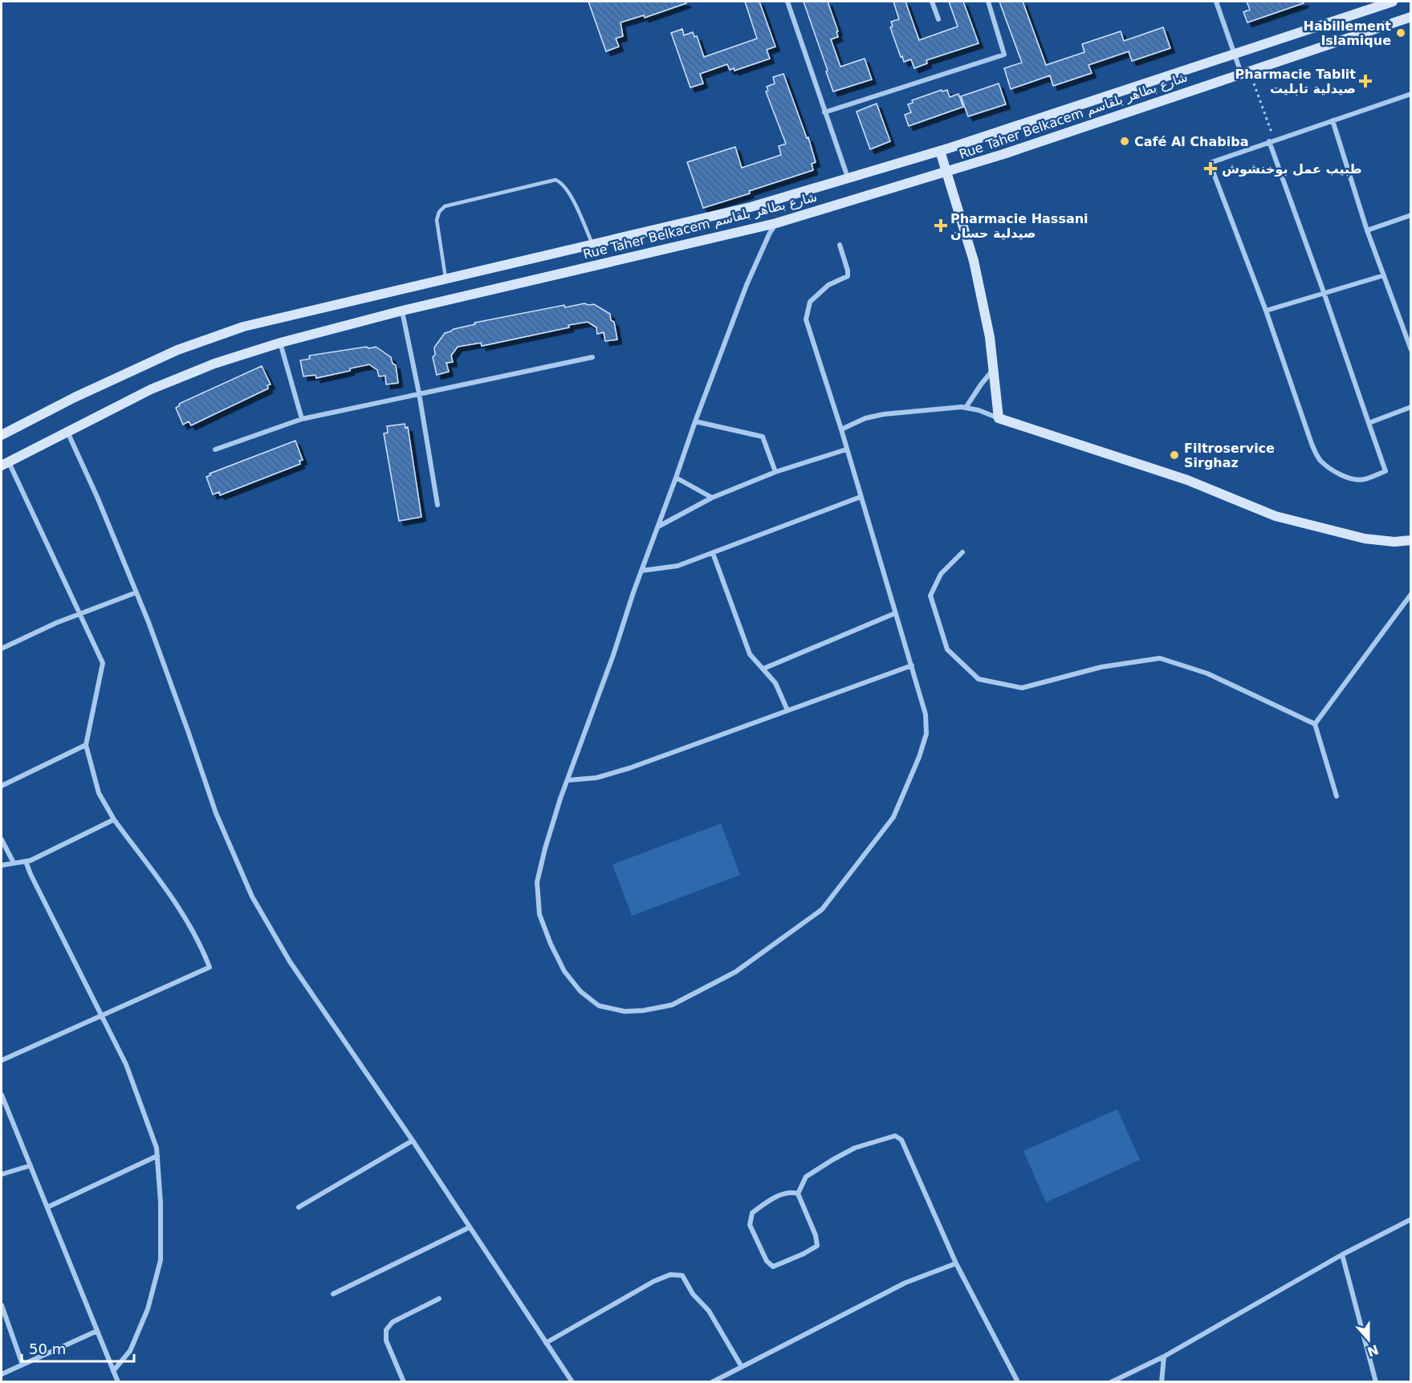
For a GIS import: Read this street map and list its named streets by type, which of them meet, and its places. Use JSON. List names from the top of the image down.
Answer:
{
  "streets": {
    "main road": ["Rue Taher Belkacem شارع بطاهر بلقاسم"]
  },
  "places": {
    "other": ["Habillement Islamique", "Café Al Chabiba", "Filtroservice Sirghaz"],
    "health": ["Pharmacie Tablit صيدلية تابليت", "طبيب عمل بوخنشوش", "Pharmacie Hassani صيدلية حسان"]
  },
  "scale_bar": "50 m",
  "north": "bottom"
}
